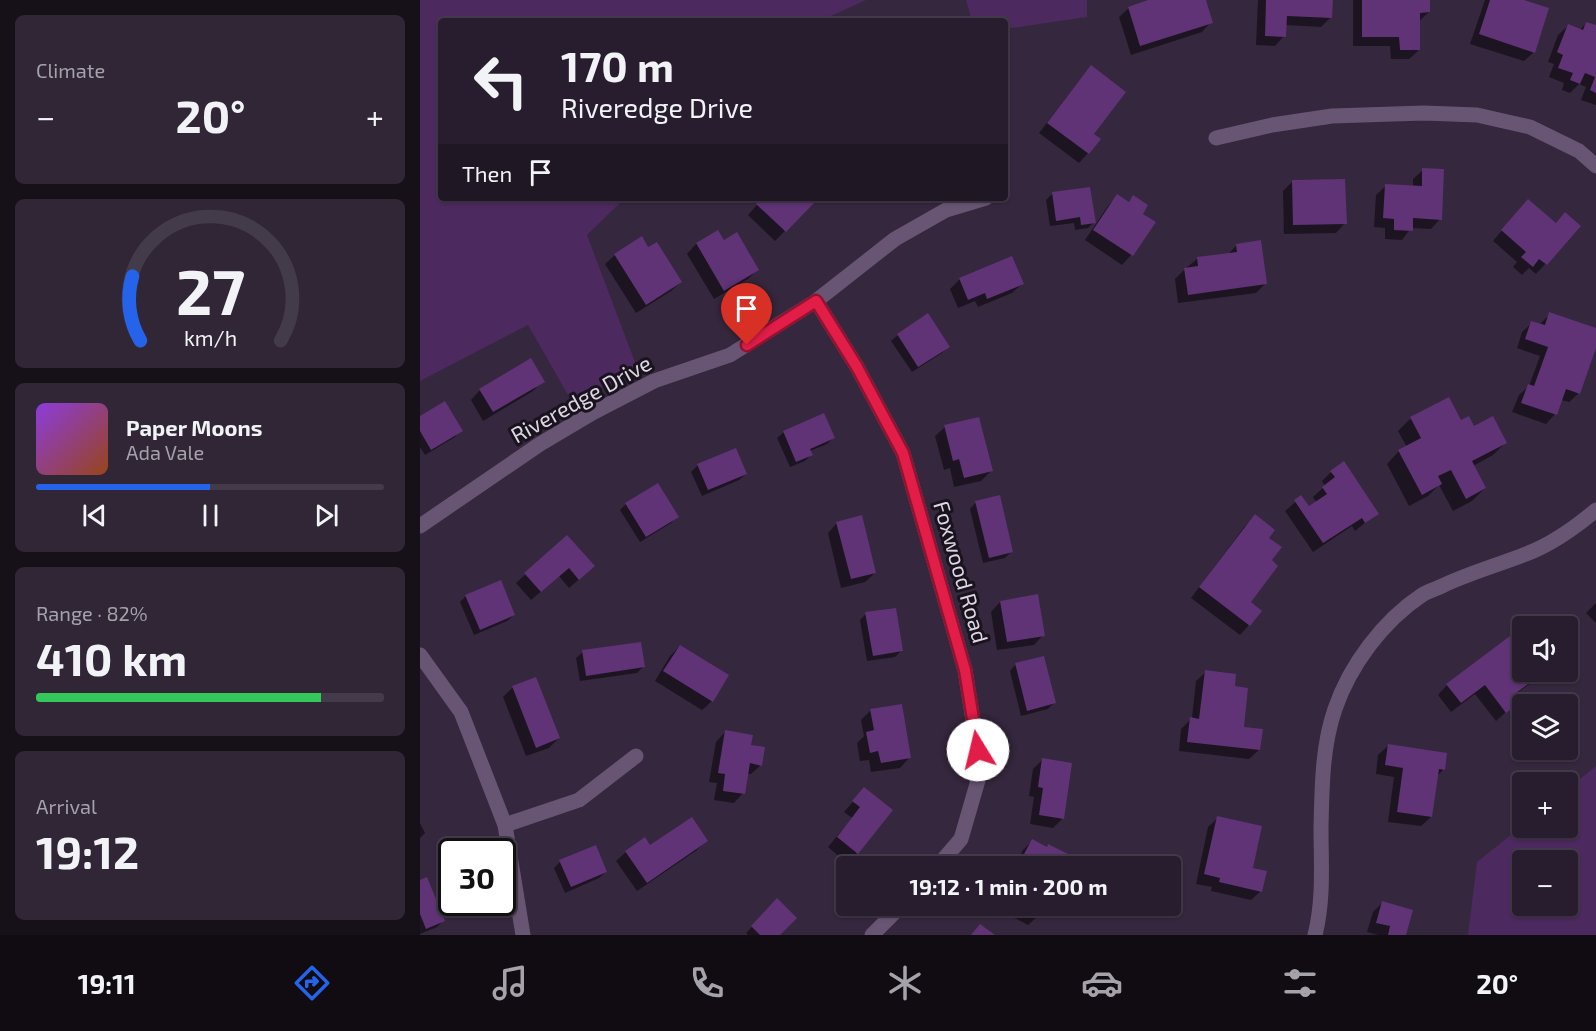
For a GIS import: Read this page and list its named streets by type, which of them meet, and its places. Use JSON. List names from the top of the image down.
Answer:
{
  "streets": {
    "street": ["Riveredge Drive", "Foxwood Road"]
  },
  "crossings": [
    ["Riveredge Drive", "Foxwood Road"]
  ],
  "page": {
    "tile": [
      "Climate",
      ["Range · 82%", "410 km"],
      ["Arrival", "19:12"]
    ],
    "turn": ["170 m", "Riveredge Drive"],
    "heat": ["−", "20°", "+"],
    "then": "Then",
    "song": ["Paper Moons", "Ada Vale"],
    "map_buttons": ["+", "−"],
    "limit": "30",
    "trip": "19:12 · 1 min · 200 m",
    "tabs": ["19:11", "20°"],
    "gauge": ["27", "km/h"]
  }
}
